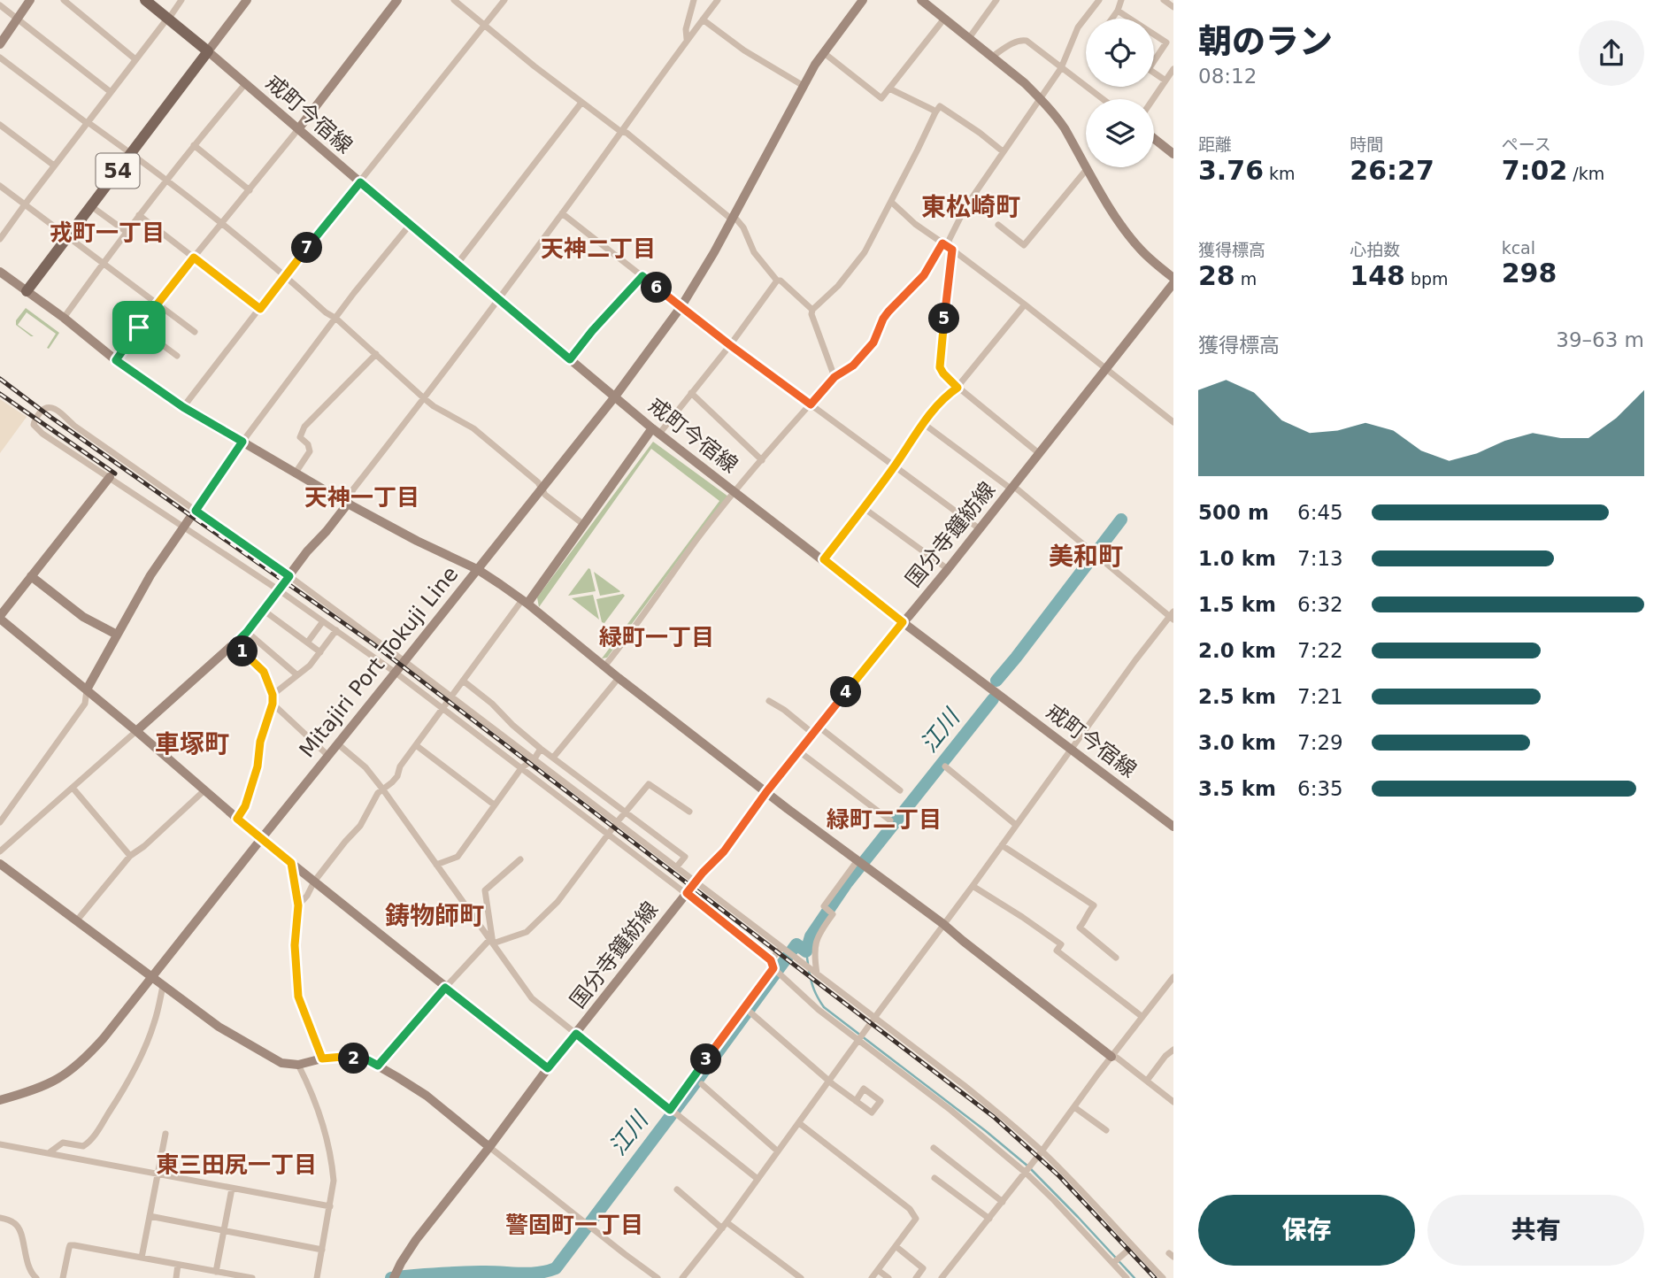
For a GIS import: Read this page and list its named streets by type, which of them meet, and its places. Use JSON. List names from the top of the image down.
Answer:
{
  "streets": {
    "main road": ["54"],
    "street": ["戒町今宿線", "国分寺鐘紡線", "Mitajiri Port Tokuji Line"]
  },
  "crossings": [
    ["戒町今宿線", "54"],
    ["戒町今宿線", "国分寺鐘紡線"],
    ["54", "Mitajiri Port Tokuji Line"]
  ],
  "districts": [
    "東松崎町",
    "戎町一丁目",
    "天神二丁目",
    "天神一丁目",
    "美和町",
    "緑町一丁目",
    "車塚町",
    "緑町二丁目",
    "鋳物師町",
    "東三田尻一丁目",
    "警固町一丁目"
  ],
  "water": ["江川"],
  "page": {
    "heading": ["朝のラン", "08:12"],
    "stats": [
      ["距離", "3.76 km"],
      ["時間", "26:27"],
      ["ペース", "7:02 /km"],
      ["獲得標高", "28 m"],
      ["心拍数", "148 bpm"],
      ["kcal", "298"]
    ],
    "pins": [
      "7",
      "6",
      "5",
      "1",
      "4",
      "2",
      "3"
    ],
    "chart": ["獲得標高", "39–63 m"],
    "list": [
      {
        "name": "500 m",
        "note": "6:45"
      },
      {
        "name": "1.0 km",
        "note": "7:13"
      },
      {
        "name": "1.5 km",
        "note": "6:32"
      },
      {
        "name": "2.0 km",
        "note": "7:22"
      },
      {
        "name": "2.5 km",
        "note": "7:21"
      },
      {
        "name": "3.0 km",
        "note": "7:29"
      },
      {
        "name": "3.5 km",
        "note": "6:35"
      }
    ],
    "buttons": ["保存", "共有"]
  }
}
